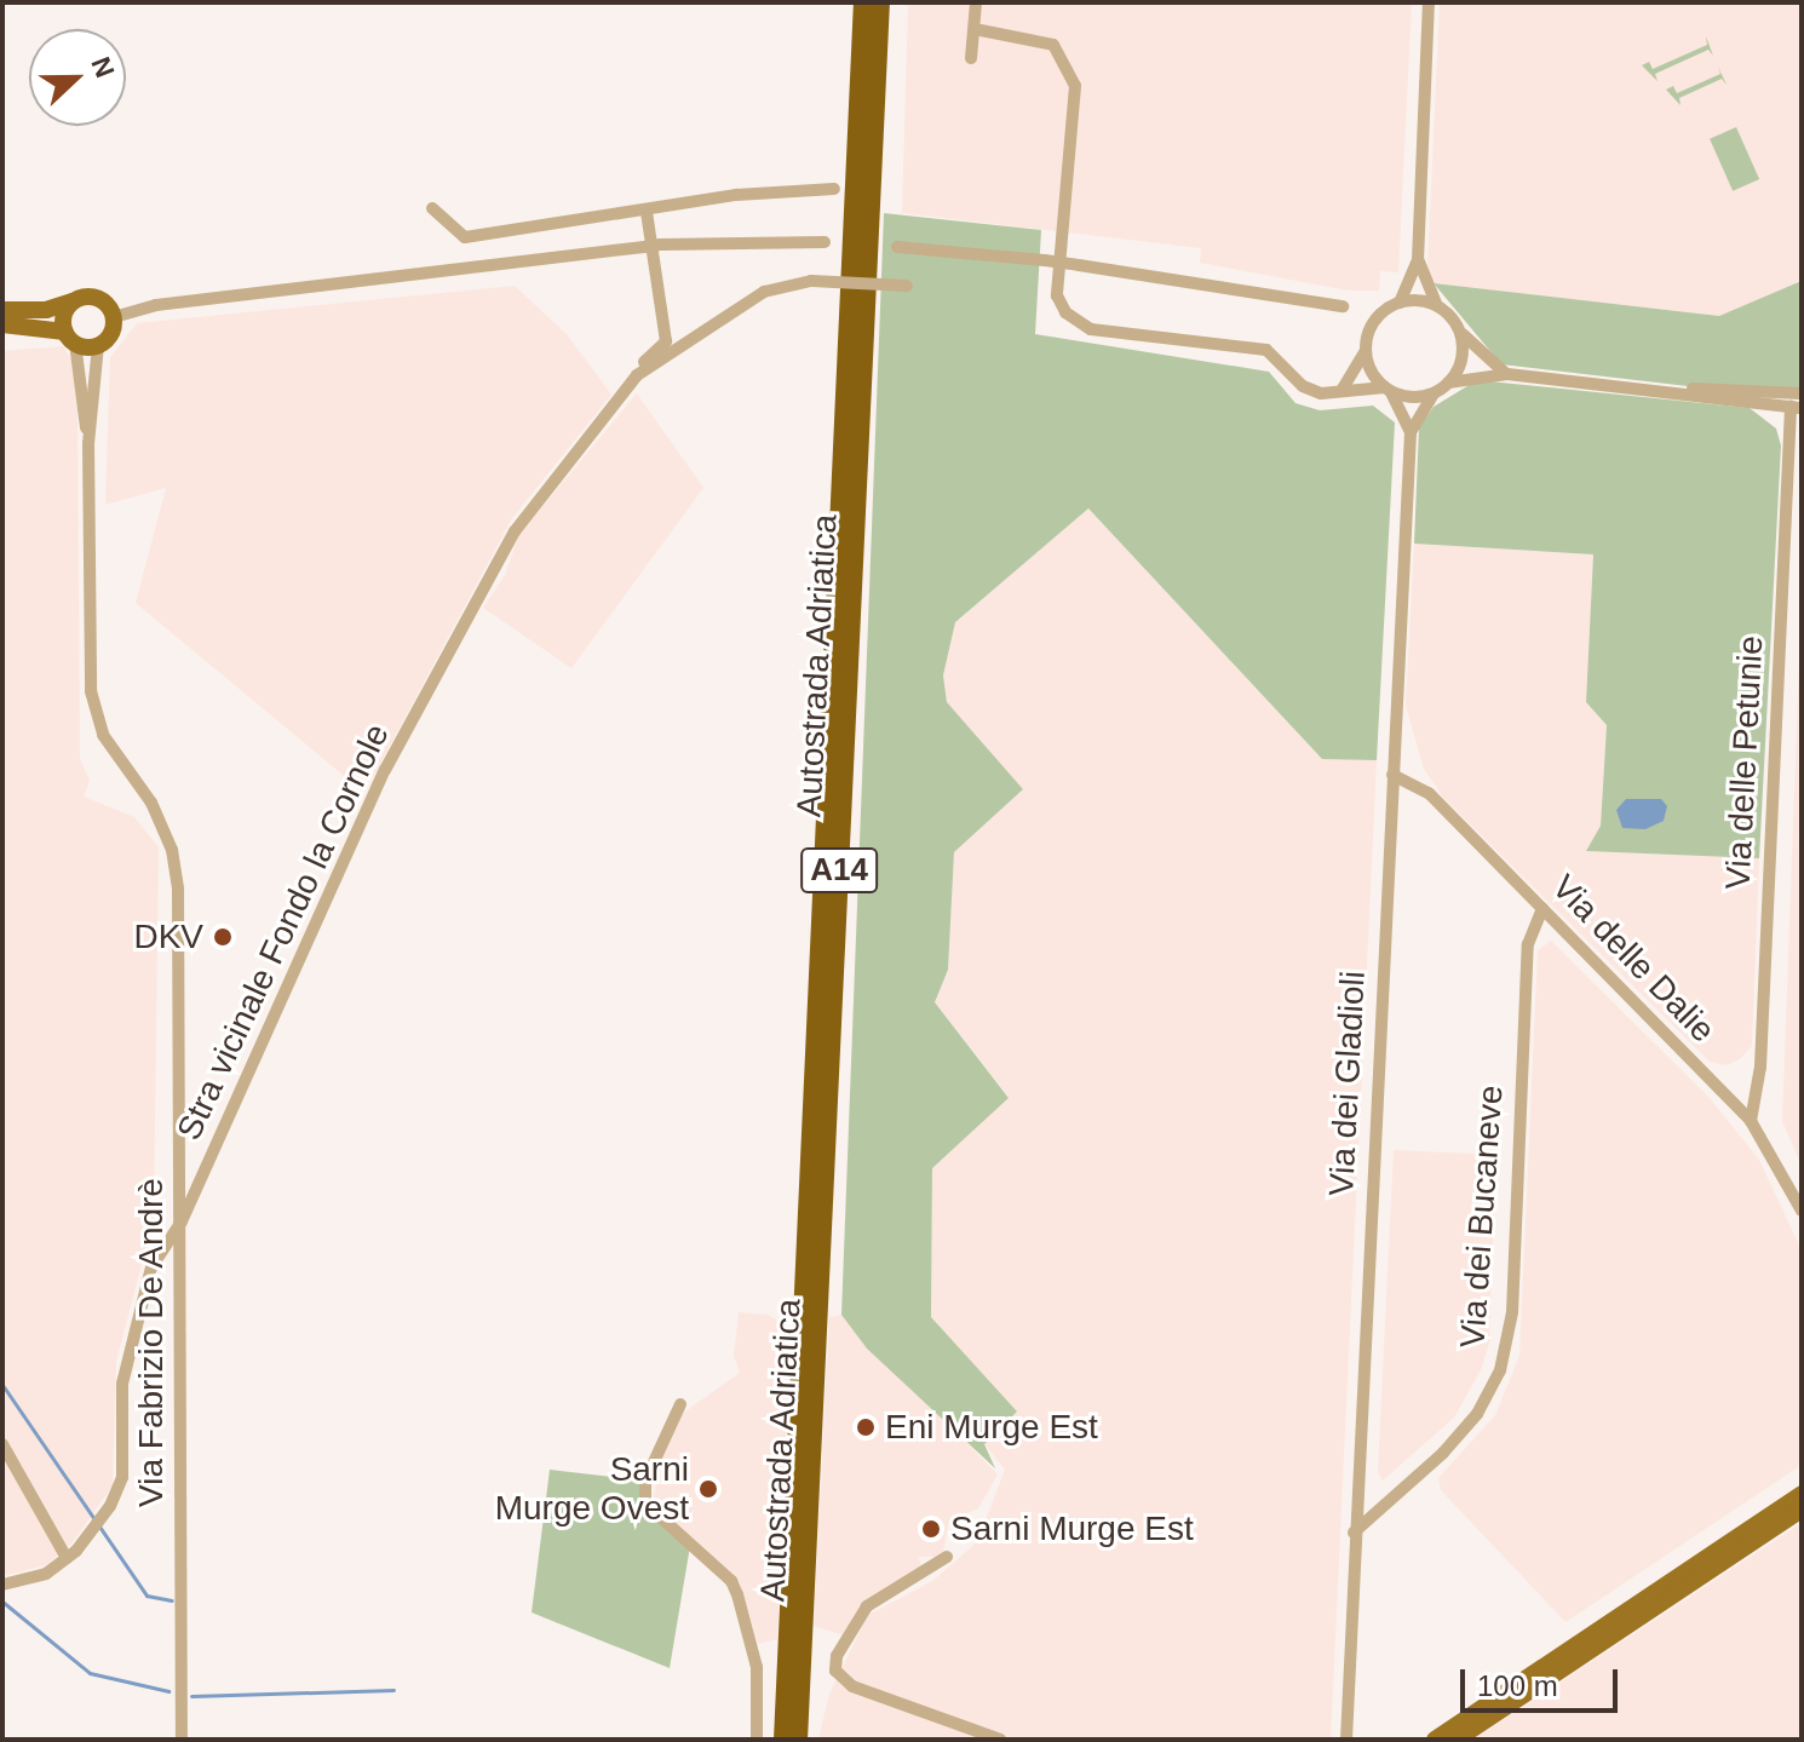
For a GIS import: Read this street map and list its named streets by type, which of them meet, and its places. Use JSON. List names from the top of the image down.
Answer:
{
  "streets": {
    "highway": ["Autostrada Adriatica", "A14"],
    "street": [
      "Via delle Petunie",
      "Stra vicinale Fondo la Cornole",
      "Via delle Dalie",
      "Via dei Gladioli",
      "Via dei Bucaneve",
      "Via Fabrizio De Andrè"
    ]
  },
  "crossings": [
    ["Via delle Petunie", "Via delle Dalie"],
    ["Stra vicinale Fondo la Cornole", "Via Fabrizio De Andrè"],
    ["Via delle Dalie", "Via dei Gladioli"],
    ["Via delle Dalie", "Via dei Bucaneve"],
    ["Via dei Gladioli", "Via dei Bucaneve"]
  ],
  "places": [
    "DKV",
    "Eni Murge Est",
    "Sarni Murge Ovest",
    "Sarni Murge Est"
  ],
  "scale_bar": "100 m",
  "north": "right"
}
